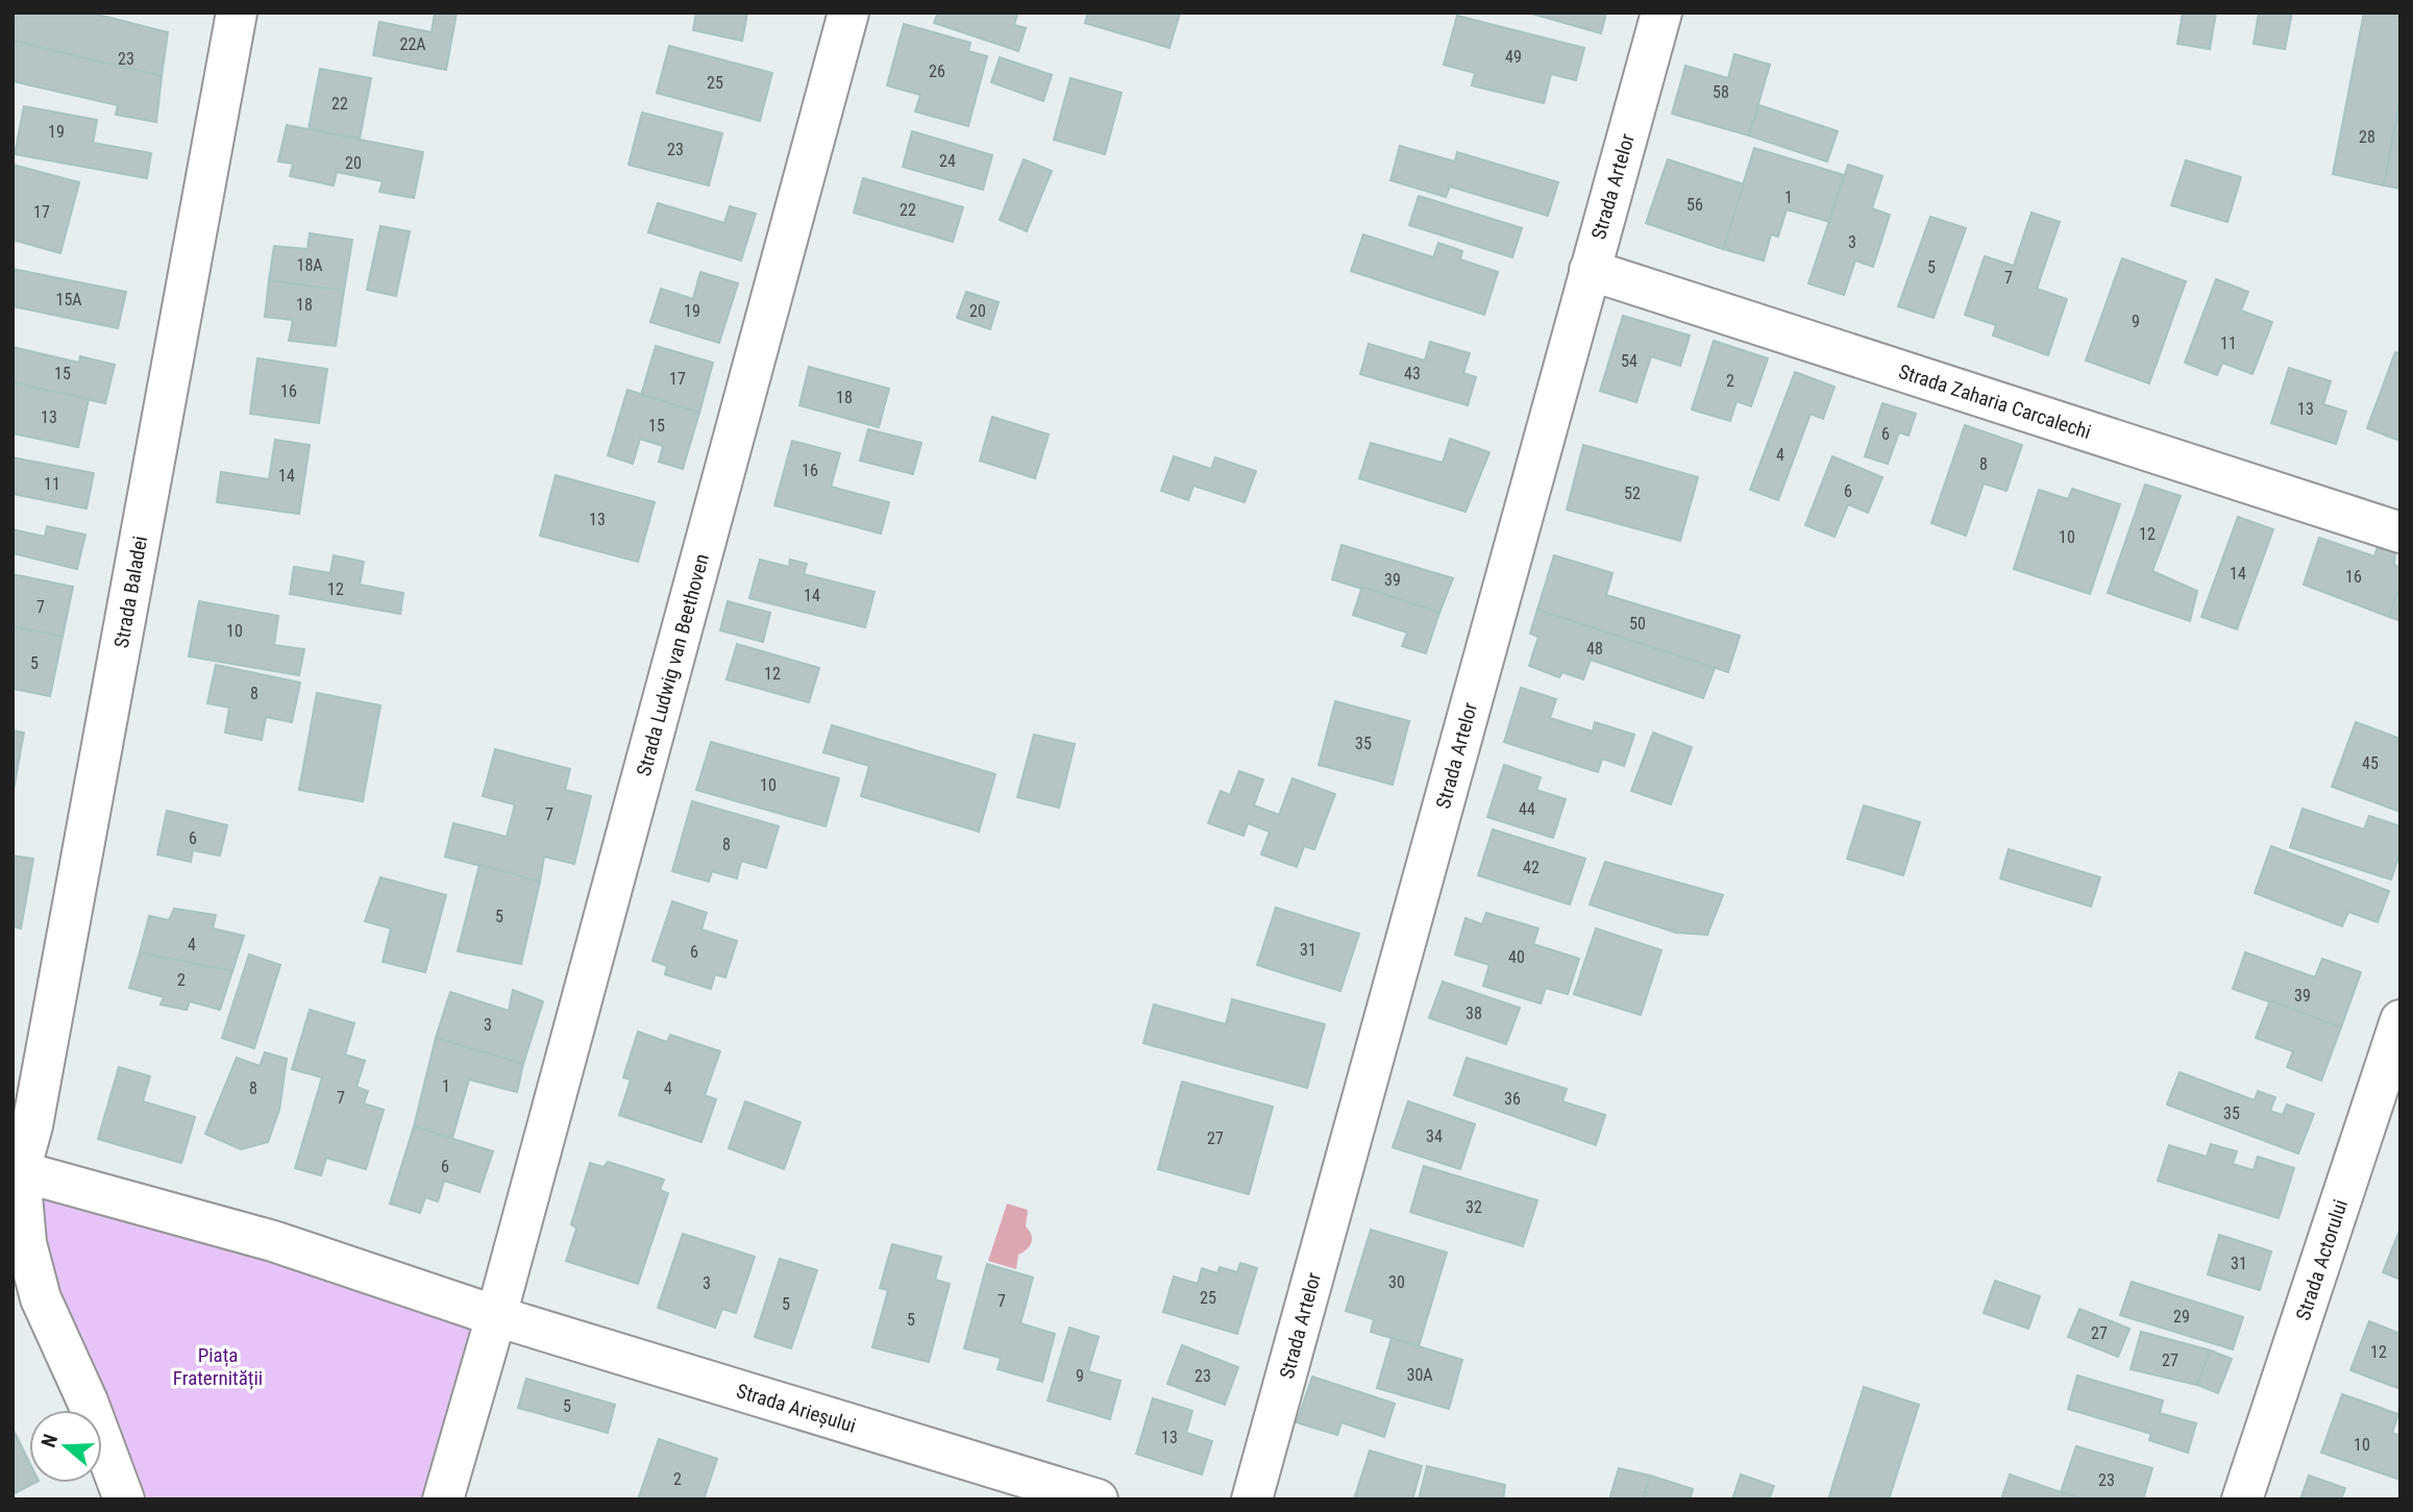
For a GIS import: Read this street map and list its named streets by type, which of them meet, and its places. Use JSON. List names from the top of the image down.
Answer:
{
  "streets": {
    "street": [
      "Strada Artelor",
      "Strada Zaharia Carcalechi",
      "Strada Baladei",
      "Strada Ludwig van Beethoven",
      "Strada Actorului",
      "Strada Arieșului"
    ]
  },
  "crossings": [
    ["Strada Artelor", "Strada Zaharia Carcalechi"],
    ["Strada Ludwig van Beethoven", "Strada Arieșului"]
  ],
  "parks": ["Piața Fraternității"],
  "house_numbers": [
    "22A",
    "49",
    "23",
    "26",
    "25",
    "58",
    "22",
    "19",
    "28",
    "23",
    "24",
    "20",
    "1",
    "56",
    "22",
    "17",
    "3",
    "18A",
    "5",
    "7",
    "15A",
    "18",
    "19",
    "20",
    "9",
    "11",
    "54",
    "15",
    "43",
    "17",
    "2",
    "16",
    "18",
    "13",
    "13",
    "15",
    "6",
    "4",
    "8",
    "16",
    "14",
    "11",
    "6",
    "52",
    "13",
    "12",
    "10",
    "14",
    "16",
    "39",
    "12",
    "14",
    "7",
    "50",
    "10",
    "48",
    "5",
    "12",
    "8",
    "35",
    "45",
    "10",
    "44",
    "7",
    "6",
    "8",
    "42",
    "5",
    "4",
    "31",
    "6",
    "40",
    "2",
    "39",
    "38",
    "3",
    "1",
    "8",
    "4",
    "7",
    "36",
    "35",
    "34",
    "27",
    "6",
    "32",
    "31",
    "30",
    "3",
    "25",
    "7",
    "5",
    "29",
    "5",
    "27",
    "12",
    "27",
    "30A",
    "9",
    "23",
    "5",
    "13",
    "10",
    "2",
    "23"
  ],
  "north": "left"
}
